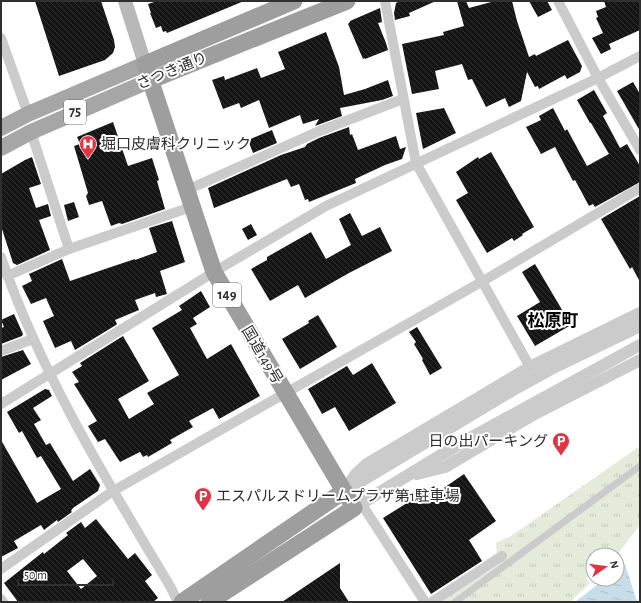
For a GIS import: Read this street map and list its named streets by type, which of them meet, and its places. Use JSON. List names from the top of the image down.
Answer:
{
  "streets": {
    "highway": ["さつき通り", "149", "国道149号"],
    "main road": ["75"]
  },
  "crossings": [
    ["さつき通り", "国道149号"]
  ],
  "districts": ["松原町"],
  "places": {
    "hospital": ["堀口皮膚科クリニック"],
    "parking": ["日の出パーキング", "エスパルスドリームプラザ第1駐車場"]
  },
  "scale_bar": "50 m",
  "north": "right"
}
